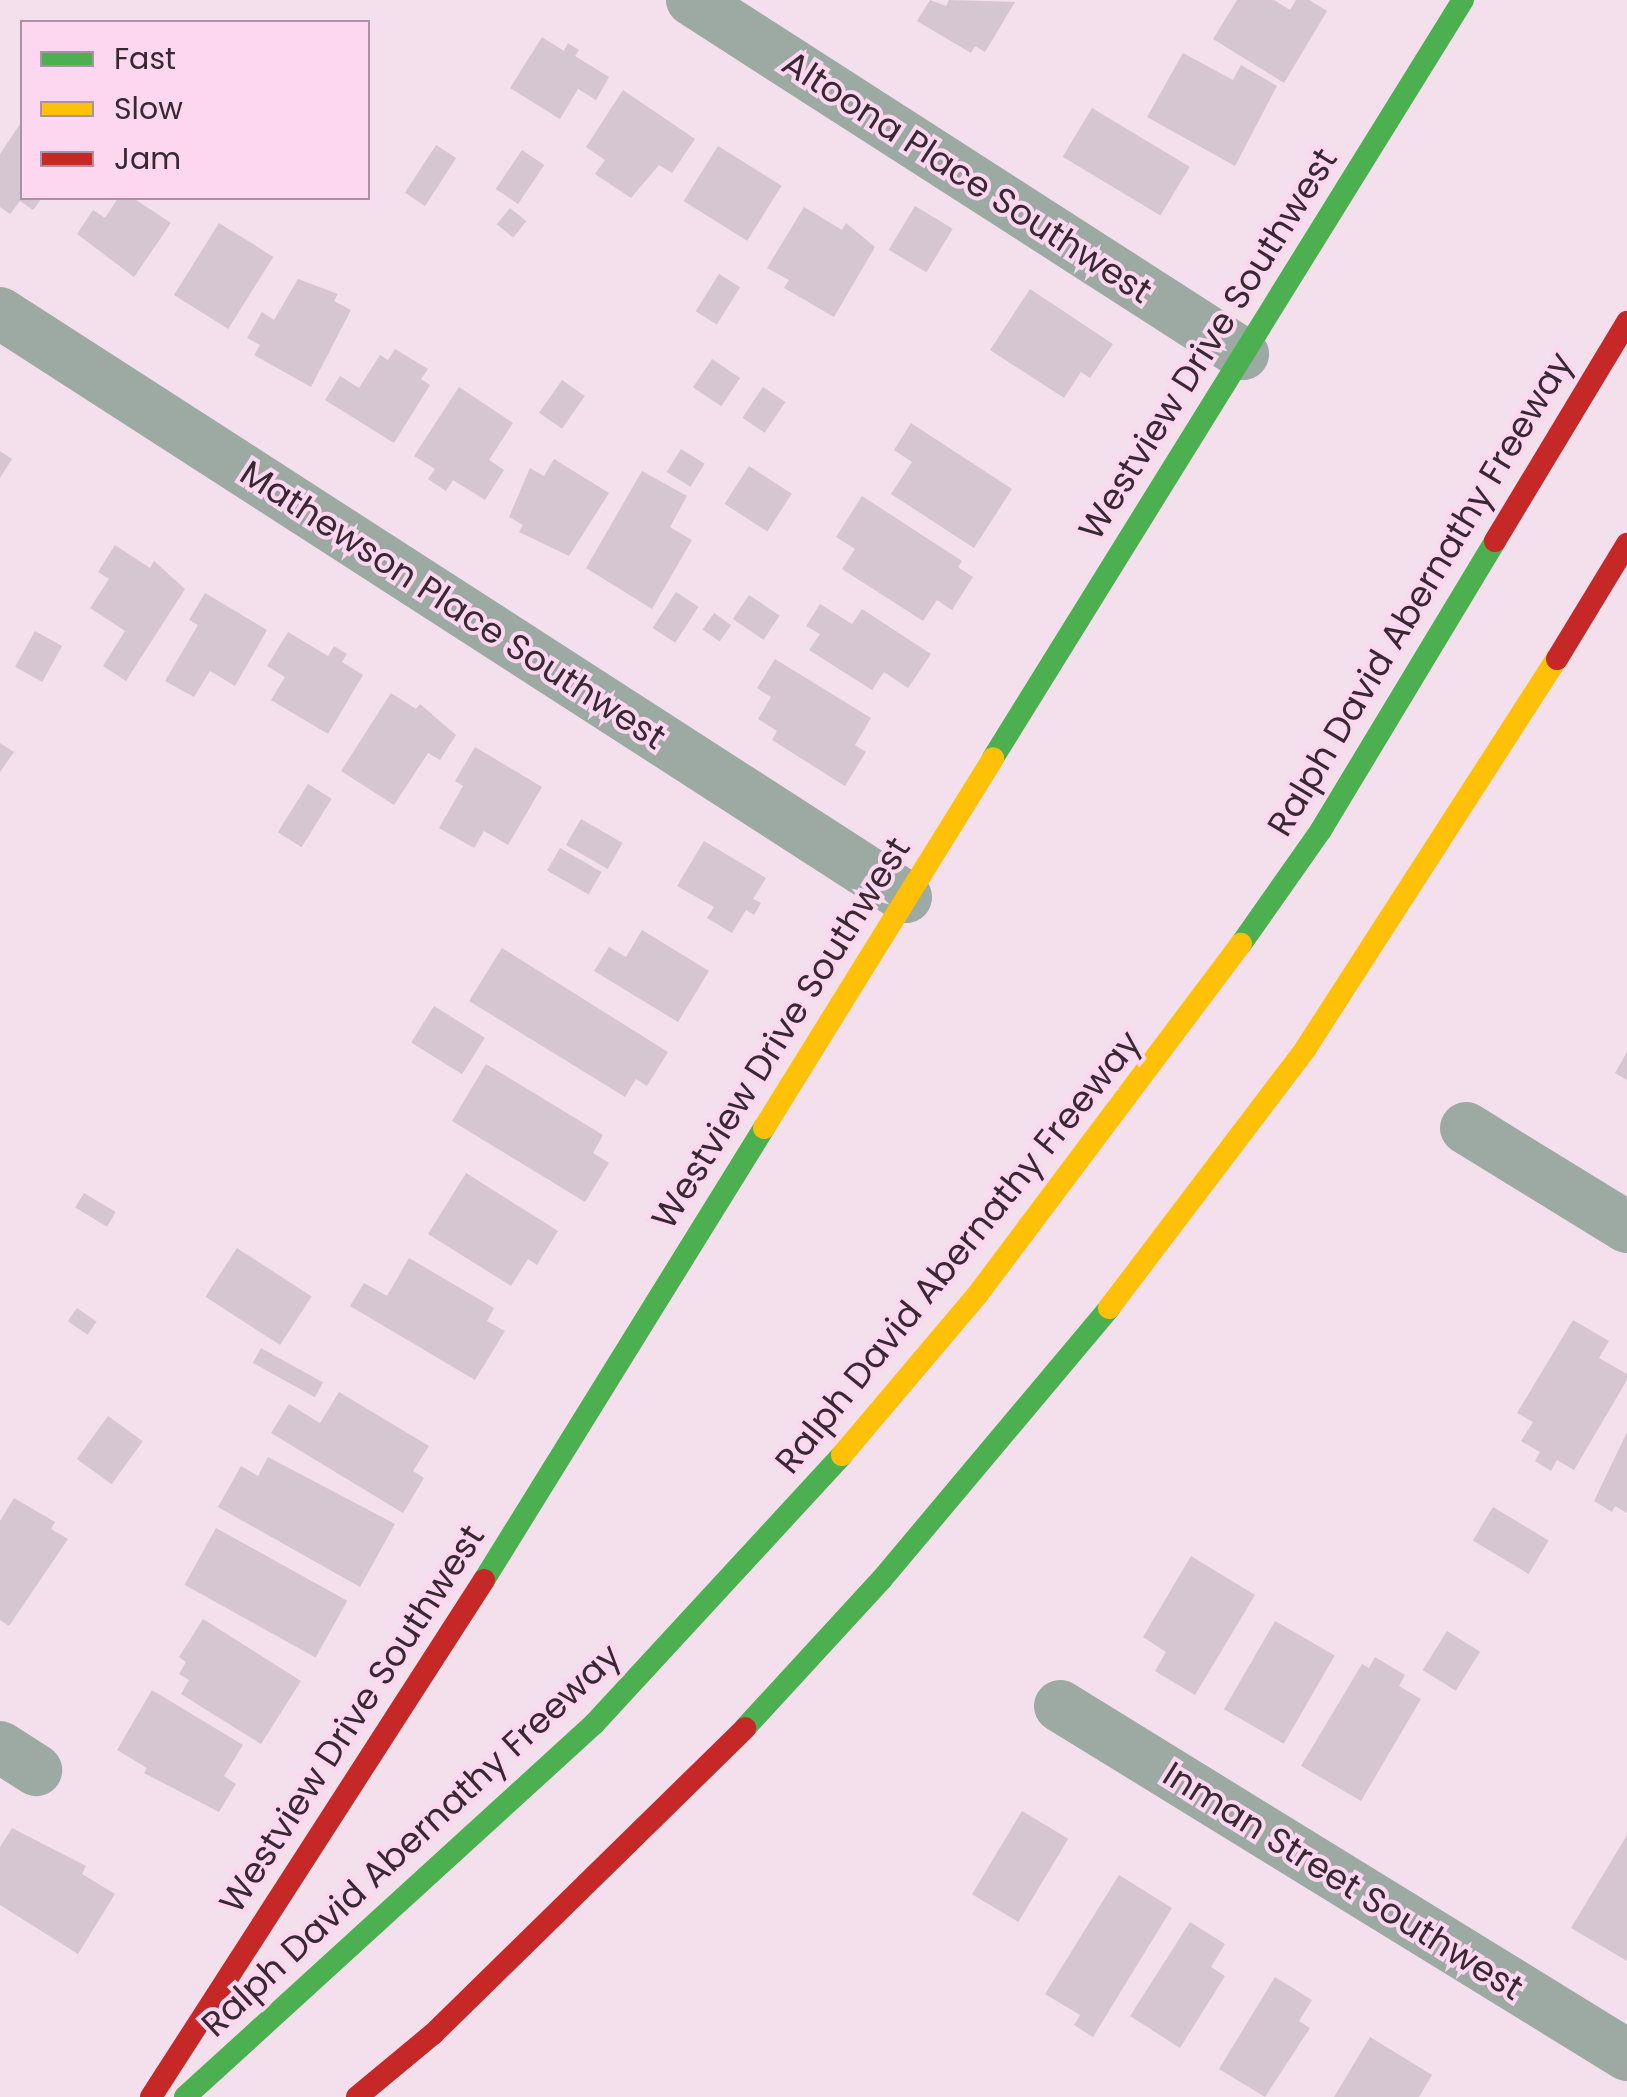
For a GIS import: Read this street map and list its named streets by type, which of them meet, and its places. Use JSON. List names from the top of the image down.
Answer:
{
  "streets": {
    "main road": ["Westview Drive Southwest", "Ralph David Abernathy Freeway"],
    "street": ["Altoona Place Southwest", "Mathewson Place Southwest", "Inman Street Southwest"]
  },
  "crossings": [
    ["Altoona Place Southwest", "Westview Drive Southwest"],
    ["Westview Drive Southwest", "Mathewson Place Southwest"]
  ],
  "legend": ["Fast", "Slow", "Jam"]
}
